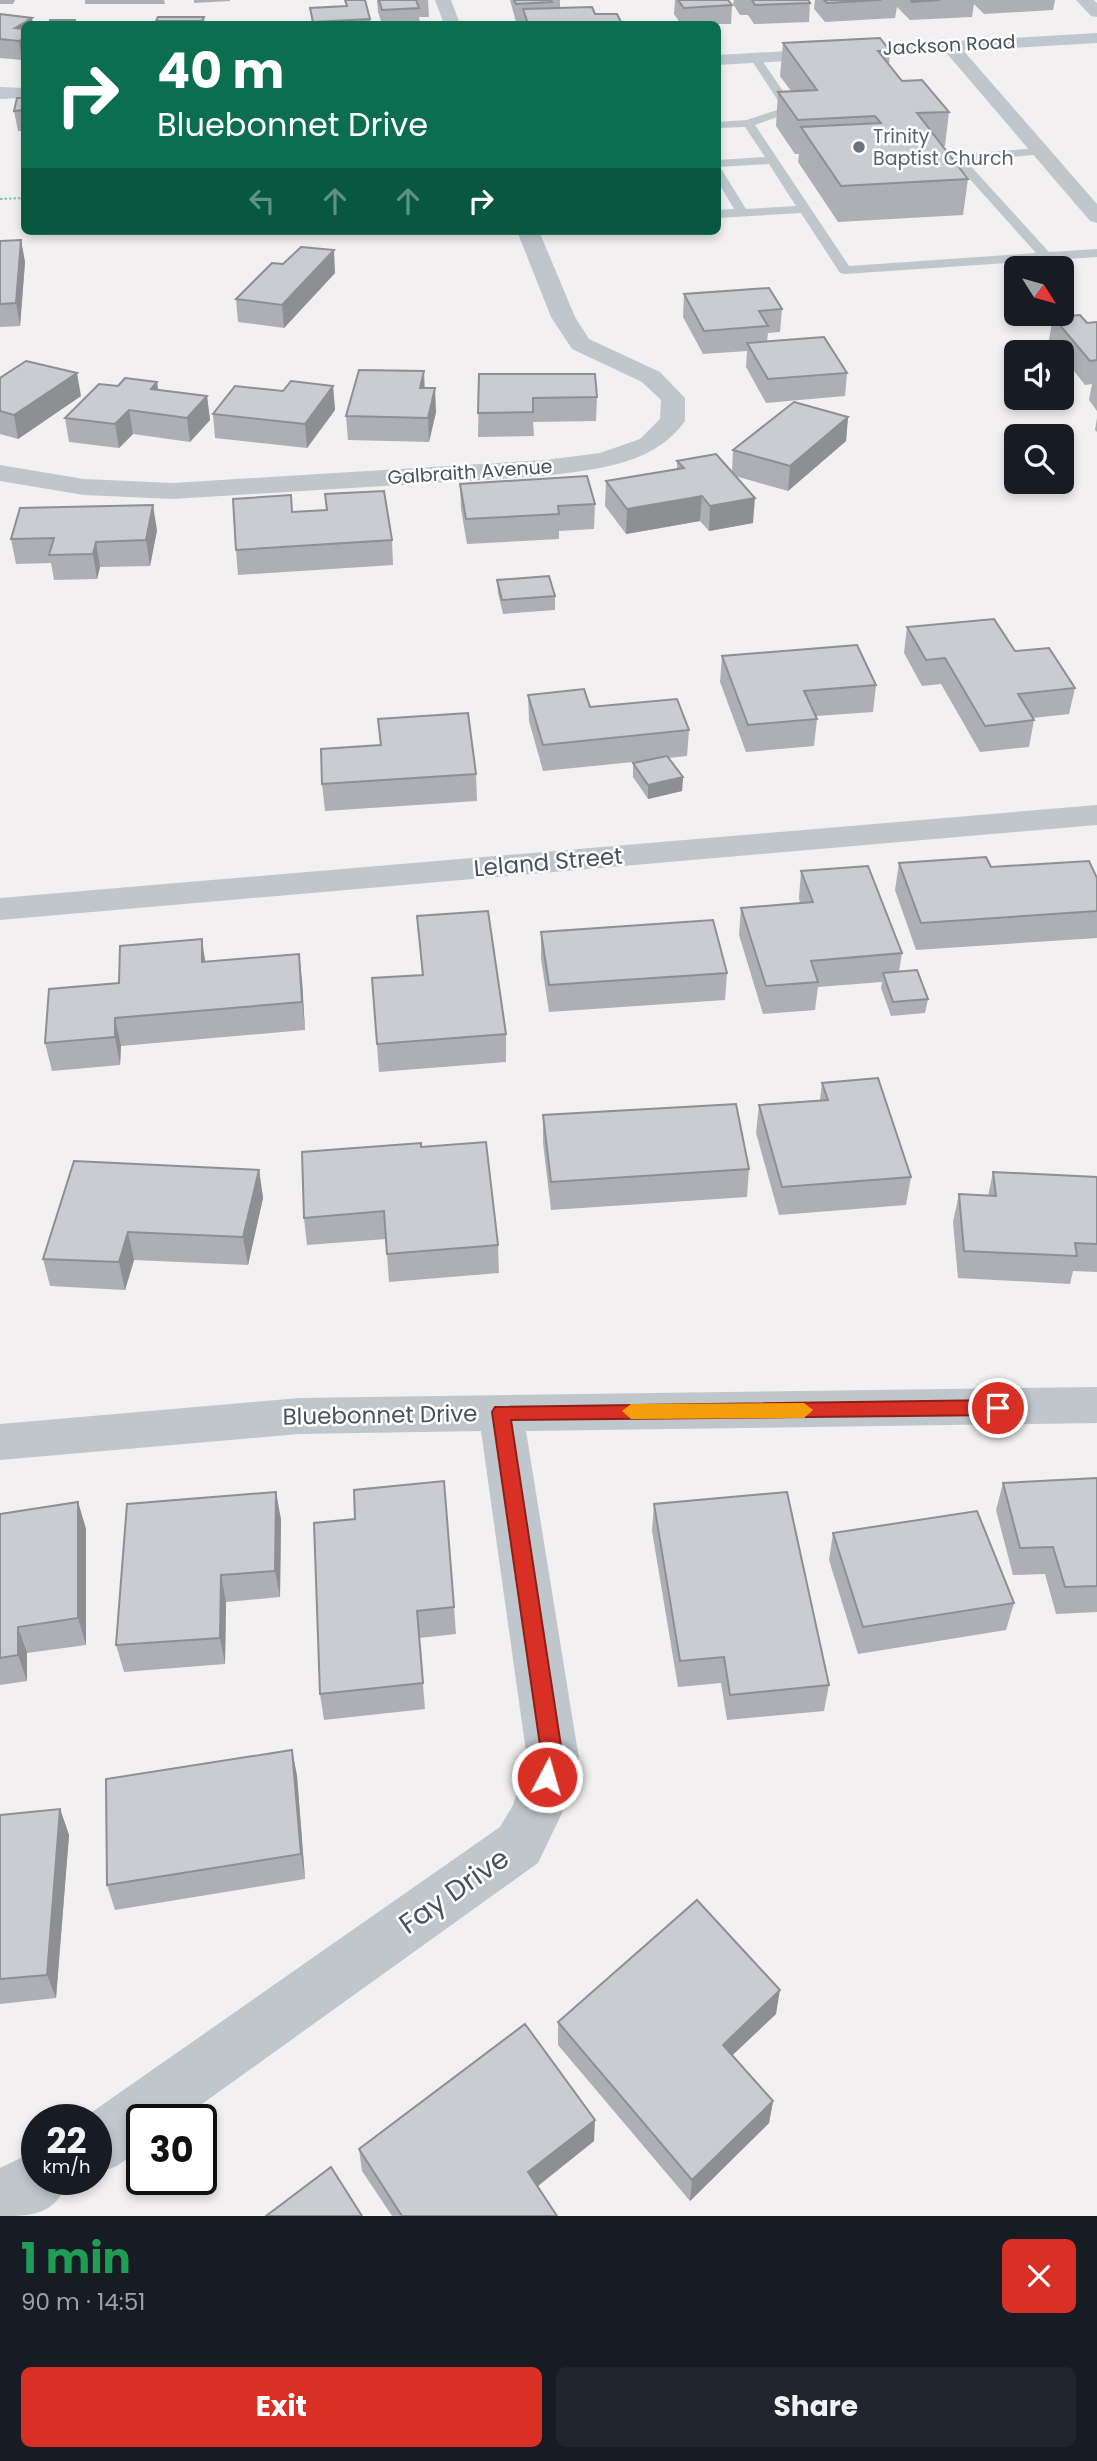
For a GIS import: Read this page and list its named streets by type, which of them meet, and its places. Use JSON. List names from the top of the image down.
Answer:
{
  "streets": {
    "street": [
      "Jackson Road",
      "Galbraith Avenue",
      "Leland Street",
      "Bluebonnet Drive",
      "Fay Drive"
    ]
  },
  "crossings": [
    ["Bluebonnet Drive", "Fay Drive"]
  ],
  "places": ["Trinity Baptist Church"],
  "north": "bottom right",
  "page": {
    "turn": ["40 m", "Bluebonnet Drive"],
    "speed": "22 km/h",
    "limit": "30",
    "heading": ["1 min", "90 m · 14:51"],
    "buttons": ["Exit", "Share"]
  }
}
